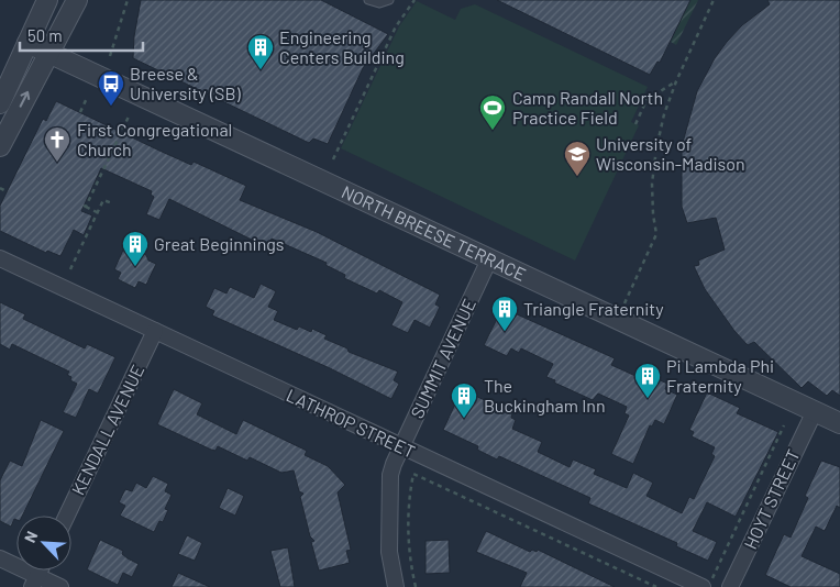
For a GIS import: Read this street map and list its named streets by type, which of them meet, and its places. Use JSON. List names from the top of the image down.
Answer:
{
  "streets": {
    "street": [
      "NORTH BREESE TERRACE",
      "SUMMIT AVENUE",
      "LATHROP STREET",
      "KENDALL AVENUE",
      "HOYT STREET"
    ]
  },
  "crossings": [
    ["NORTH BREESE TERRACE", "SUMMIT AVENUE"],
    ["NORTH BREESE TERRACE", "HOYT STREET"],
    ["SUMMIT AVENUE", "LATHROP STREET"],
    ["LATHROP STREET", "KENDALL AVENUE"]
  ],
  "places": {
    "building": [
      "Engineering Centers Building",
      "Great Beginnings",
      "Triangle Fraternity",
      "Pi Lambda Phi Fraternity",
      "The Buckingham Inn"
    ],
    "bus stop": ["Breese & University (SB)"],
    "sports": ["Camp Randall North Practice Field"],
    "church": ["First Congregational Church"],
    "school or university": ["University of Wisconsin-Madison"]
  },
  "scale_bar": "50 m",
  "north": "top left"
}
